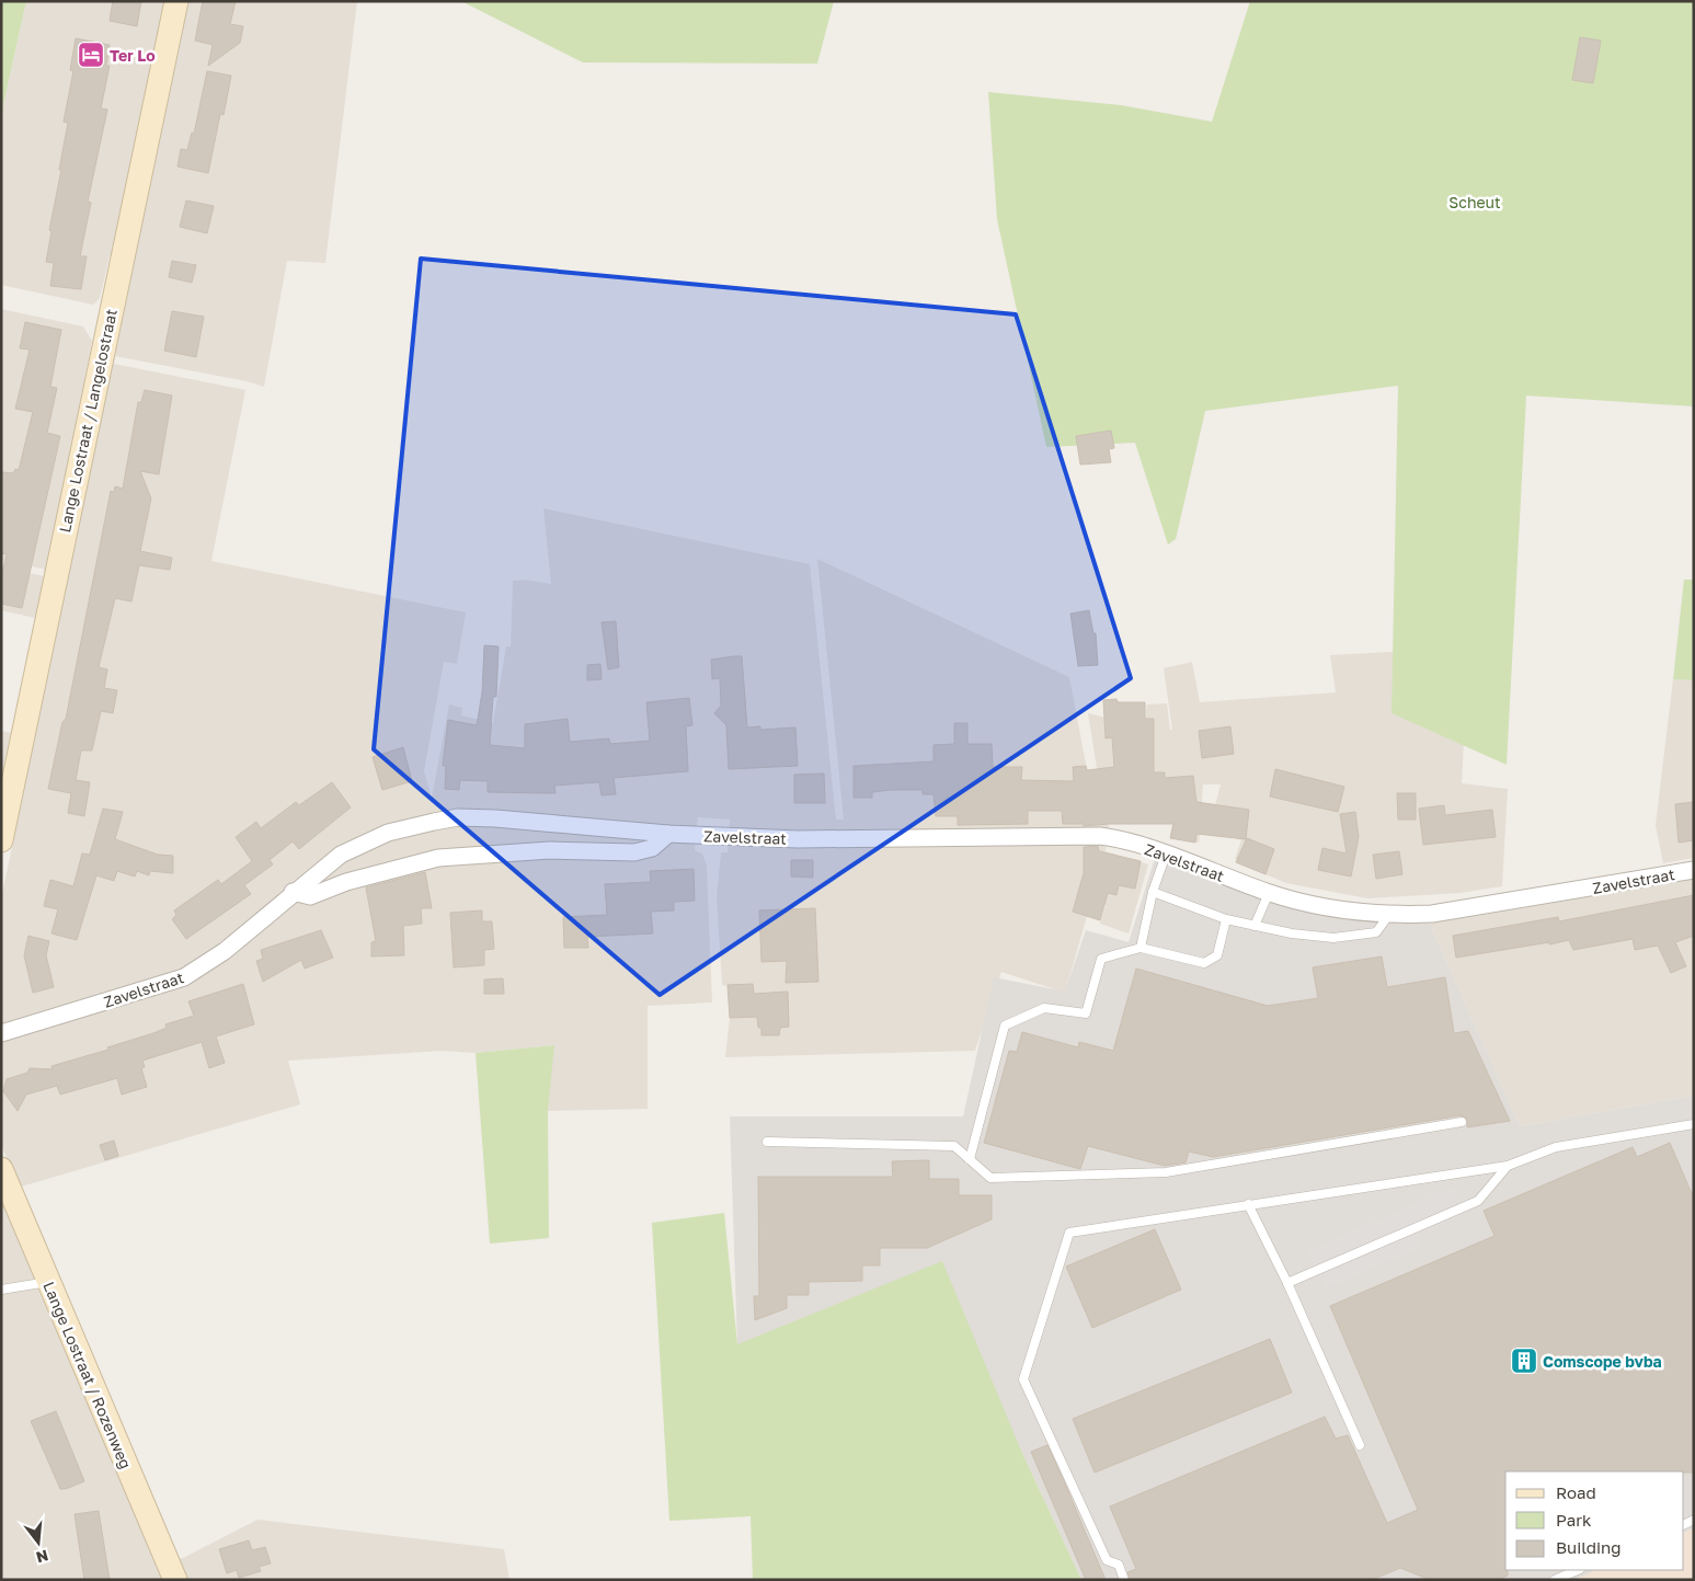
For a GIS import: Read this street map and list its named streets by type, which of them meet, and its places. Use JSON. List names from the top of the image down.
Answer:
{
  "streets": {
    "street": ["Lange Lostraat / Langelostraat", "Zavelstraat", "Lange Lostraat / Rozenweg"]
  },
  "parks": ["Scheut"],
  "places": {
    "hotel": ["Ter Lo"],
    "building": ["Comscope bvba"]
  },
  "legend": ["Road", "Park", "Building"],
  "north": "bottom"
}
